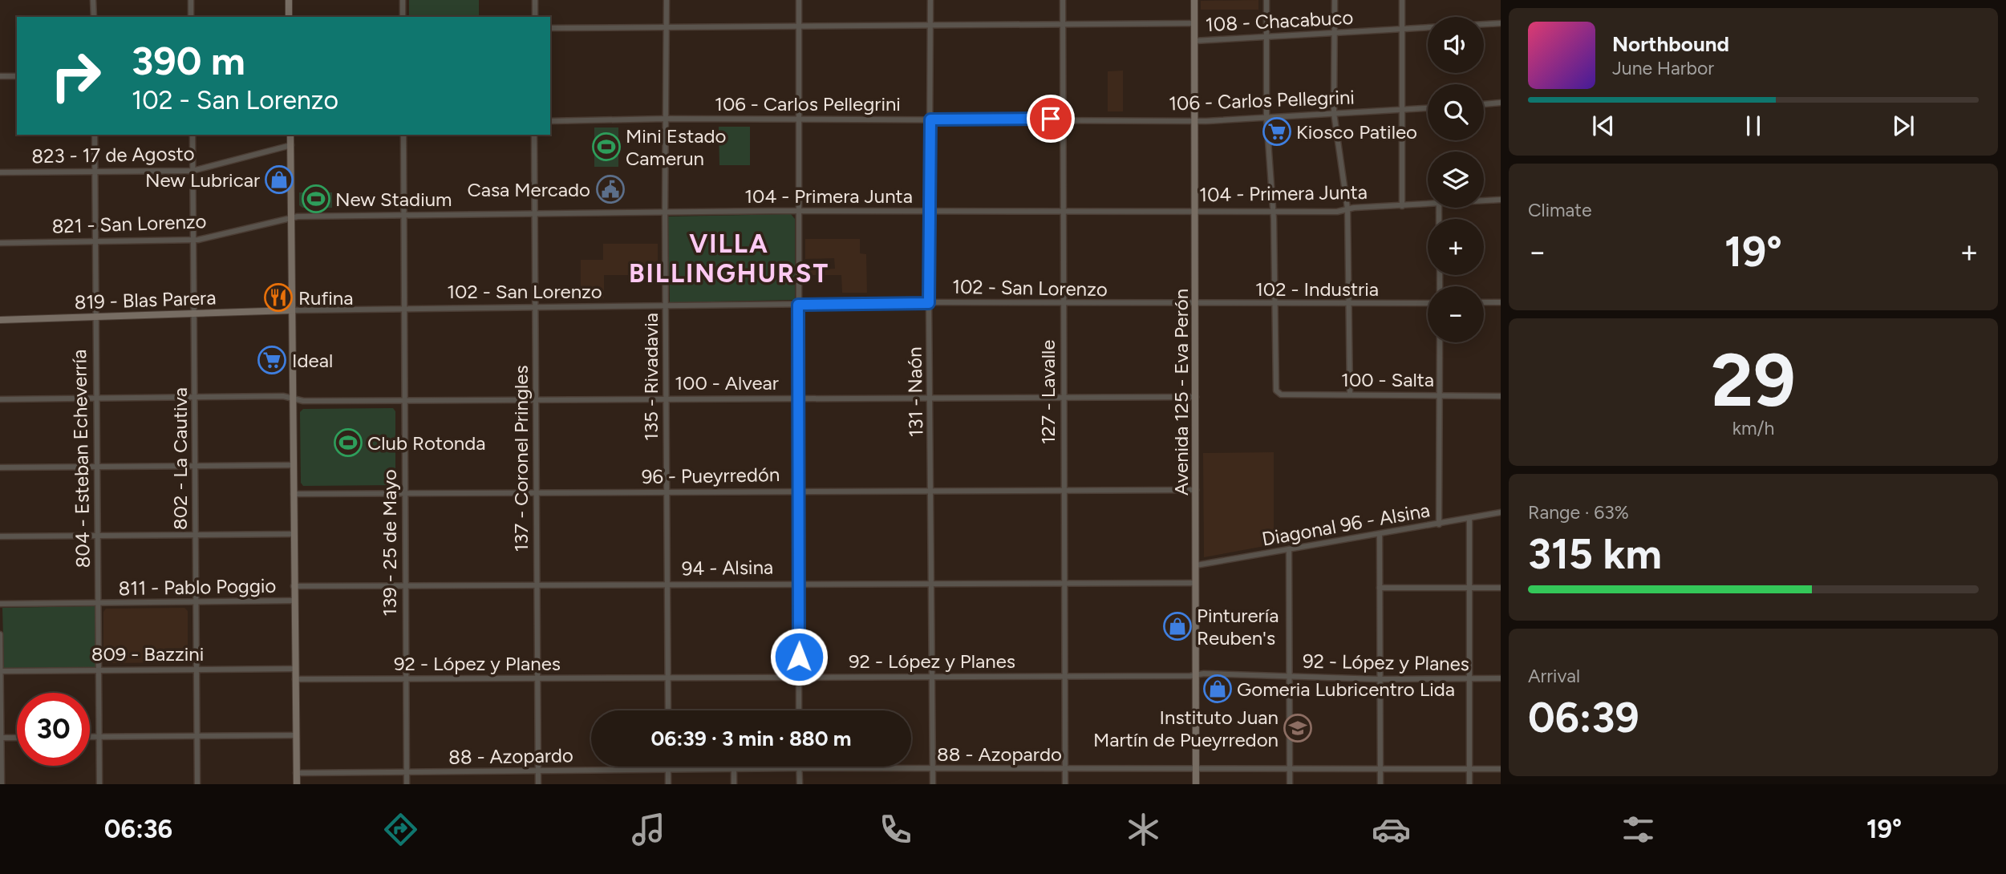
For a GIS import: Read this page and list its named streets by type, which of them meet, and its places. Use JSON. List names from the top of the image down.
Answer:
{
  "streets": {
    "main road": ["819 - Blas Parera", "Avenida 125 - Eva Perón"],
    "street": [
      "108 - Chacabuco",
      "106 - Carlos Pellegrini",
      "823 - 17 de Agosto",
      "104 - Primera Junta",
      "821 - San Lorenzo",
      "102 - San Lorenzo",
      "102 - Industria",
      "135 - Rivadavia",
      "100 - Salta",
      "100 - Alvear",
      "131 - Naón",
      "127 - Lavalle",
      "804 - Esteban Echeverría",
      "802 - La Cautiva",
      "137 - Coronel Pringles",
      "96 - Pueyrredón",
      "Diagonal 96 - Alsina",
      "139 - 25 de Mayo",
      "94 - Alsina",
      "811 - Pablo Poggio",
      "809 - Bazzini",
      "92 - López y Planes",
      "88 - Azopardo"
    ]
  },
  "crossings": [
    ["108 - Chacabuco", "135 - Rivadavia"],
    ["108 - Chacabuco", "131 - Naón"],
    ["108 - Chacabuco", "127 - Lavalle"],
    ["108 - Chacabuco", "Avenida 125 - Eva Perón"],
    ["106 - Carlos Pellegrini", "135 - Rivadavia"],
    ["106 - Carlos Pellegrini", "131 - Naón"],
    ["106 - Carlos Pellegrini", "127 - Lavalle"],
    ["106 - Carlos Pellegrini", "Avenida 125 - Eva Perón"],
    ["823 - 17 de Agosto", "804 - Esteban Echeverría"],
    ["823 - 17 de Agosto", "802 - La Cautiva"],
    ["104 - Primera Junta", "821 - San Lorenzo"],
    ["104 - Primera Junta", "135 - Rivadavia"],
    ["104 - Primera Junta", "131 - Naón"],
    ["104 - Primera Junta", "127 - Lavalle"],
    ["104 - Primera Junta", "Avenida 125 - Eva Perón"],
    ["104 - Primera Junta", "137 - Coronel Pringles"],
    ["104 - Primera Junta", "139 - 25 de Mayo"],
    ["821 - San Lorenzo", "804 - Esteban Echeverría"],
    ["821 - San Lorenzo", "802 - La Cautiva"],
    ["102 - San Lorenzo", "102 - Industria"],
    ["102 - San Lorenzo", "819 - Blas Parera"],
    ["102 - San Lorenzo", "135 - Rivadavia"],
    ["102 - San Lorenzo", "131 - Naón"],
    ["102 - San Lorenzo", "127 - Lavalle"],
    ["102 - San Lorenzo", "Avenida 125 - Eva Perón"],
    ["102 - San Lorenzo", "137 - Coronel Pringles"],
    ["102 - San Lorenzo", "139 - 25 de Mayo"],
    ["102 - Industria", "100 - Salta"],
    ["102 - Industria", "Avenida 125 - Eva Perón"],
    ["819 - Blas Parera", "804 - Esteban Echeverría"],
    ["819 - Blas Parera", "802 - La Cautiva"],
    ["135 - Rivadavia", "100 - Alvear"],
    ["135 - Rivadavia", "96 - Pueyrredón"],
    ["135 - Rivadavia", "94 - Alsina"],
    ["135 - Rivadavia", "92 - López y Planes"],
    ["100 - Alvear", "131 - Naón"],
    ["100 - Alvear", "127 - Lavalle"],
    ["100 - Alvear", "Avenida 125 - Eva Perón"],
    ["100 - Alvear", "804 - Esteban Echeverría"],
    ["100 - Alvear", "802 - La Cautiva"],
    ["100 - Alvear", "137 - Coronel Pringles"],
    ["100 - Alvear", "139 - 25 de Mayo"],
    ["131 - Naón", "96 - Pueyrredón"],
    ["131 - Naón", "94 - Alsina"],
    ["131 - Naón", "92 - López y Planes"],
    ["131 - Naón", "88 - Azopardo"],
    ["127 - Lavalle", "96 - Pueyrredón"],
    ["127 - Lavalle", "94 - Alsina"],
    ["127 - Lavalle", "92 - López y Planes"],
    ["127 - Lavalle", "88 - Azopardo"],
    ["Avenida 125 - Eva Perón", "96 - Pueyrredón"],
    ["Avenida 125 - Eva Perón", "Diagonal 96 - Alsina"],
    ["Avenida 125 - Eva Perón", "94 - Alsina"],
    ["Avenida 125 - Eva Perón", "92 - López y Planes"],
    ["Avenida 125 - Eva Perón", "88 - Azopardo"],
    ["804 - Esteban Echeverría", "811 - Pablo Poggio"],
    ["804 - Esteban Echeverría", "809 - Bazzini"],
    ["802 - La Cautiva", "811 - Pablo Poggio"],
    ["802 - La Cautiva", "809 - Bazzini"],
    ["137 - Coronel Pringles", "96 - Pueyrredón"],
    ["137 - Coronel Pringles", "94 - Alsina"],
    ["137 - Coronel Pringles", "92 - López y Planes"],
    ["137 - Coronel Pringles", "88 - Azopardo"],
    ["96 - Pueyrredón", "139 - 25 de Mayo"],
    ["139 - 25 de Mayo", "94 - Alsina"],
    ["139 - 25 de Mayo", "92 - López y Planes"],
    ["139 - 25 de Mayo", "88 - Azopardo"]
  ],
  "districts": ["VILLA BILLINGHURST"],
  "places": {
    "supermarket": ["Kiosco Patileo", "Ideal"],
    "sports": ["Mini Estado Camerun", "New Stadium", "Club Rotonda"],
    "shop": ["New Lubricar", "Pinturería Reuben's", "Gomeria Lubricentro Lida"],
    "public building": ["Casa Mercado"],
    "restaurant": ["Rufina"],
    "school or university": ["Instituto Juan Martín de Pueyrredon"]
  },
  "page": {
    "map_buttons": ["+", "−"],
    "turn": ["390 m", "102 - San Lorenzo"],
    "song": ["Northbound", "June Harbor"],
    "tile": [
      "Climate",
      ["29", "km/h"],
      ["Range · 63%", "315 km"],
      ["Arrival", "06:39"]
    ],
    "heat": ["−", "19°", "+"],
    "limit": "30",
    "trip": "06:39 · 3 min · 880 m",
    "tabs": ["06:36", "19°"]
  }
}
